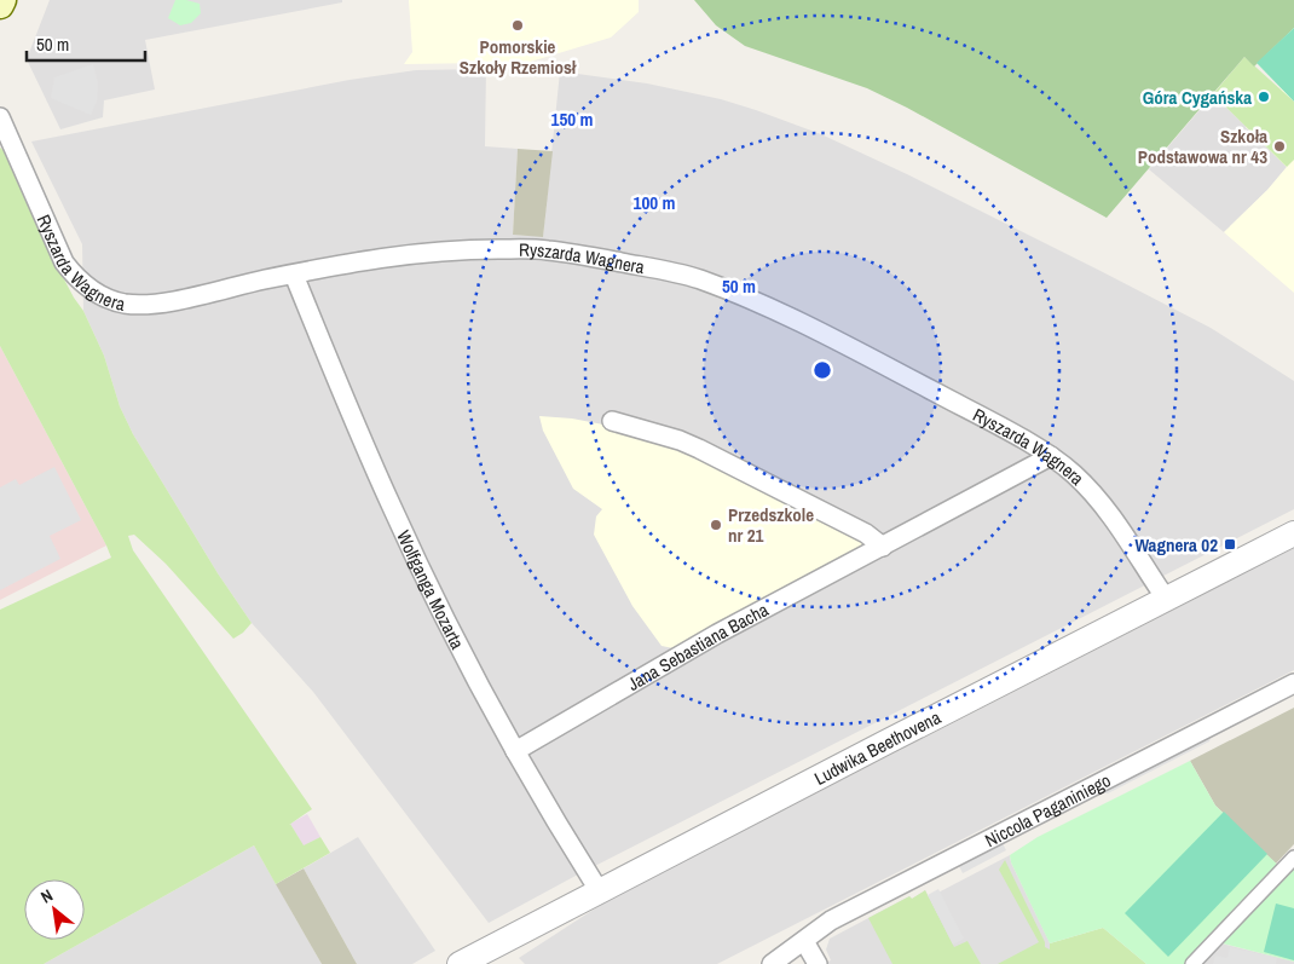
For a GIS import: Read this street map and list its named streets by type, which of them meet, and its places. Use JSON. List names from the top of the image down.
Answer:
{
  "streets": {
    "street": [
      "Ryszarda Wagnera",
      "Wolfganga Mozarta",
      "Jana Sebastiana Bacha",
      "Ludwika Beethovena",
      "Niccola Paganiniego"
    ]
  },
  "crossings": [
    ["Ryszarda Wagnera", "Wolfganga Mozarta"],
    ["Ryszarda Wagnera", "Jana Sebastiana Bacha"],
    ["Ryszarda Wagnera", "Ludwika Beethovena"],
    ["Wolfganga Mozarta", "Jana Sebastiana Bacha"],
    ["Wolfganga Mozarta", "Ludwika Beethovena"]
  ],
  "places": {
    "other": [
      "Pomorskie Szkoły Rzemiosł",
      "Góra Cygańska",
      "Szkoła Podstawowa nr 43",
      "Przedszkole nr 21"
    ],
    "transit": ["Wagnera 02"]
  },
  "scale_bar": "50 m",
  "north": "top left",
  "rings": ["150 m", "100 m", "50 m"]
}
